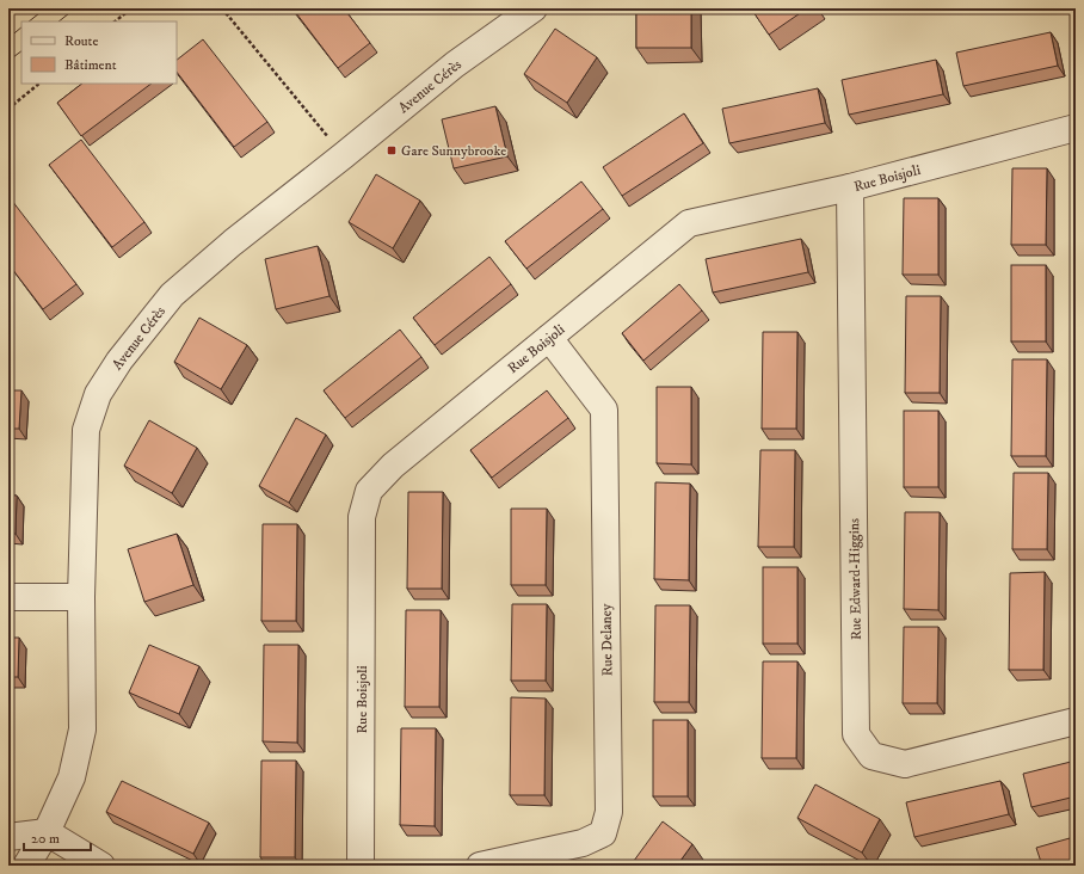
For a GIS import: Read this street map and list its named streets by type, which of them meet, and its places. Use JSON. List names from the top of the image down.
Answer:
{
  "streets": {
    "street": [
      "Avenue Cérès",
      "Rue Boisjoli",
      "Rue Edward-Higgins",
      "Rue Delaney"
    ]
  },
  "crossings": [
    ["Rue Boisjoli", "Rue Edward-Higgins"],
    ["Rue Boisjoli", "Rue Delaney"]
  ],
  "places": {
    "transit": ["Gare Sunnybrooke"]
  },
  "legend": ["Route", "Bâtiment"],
  "scale_bar": "20 m"
}
